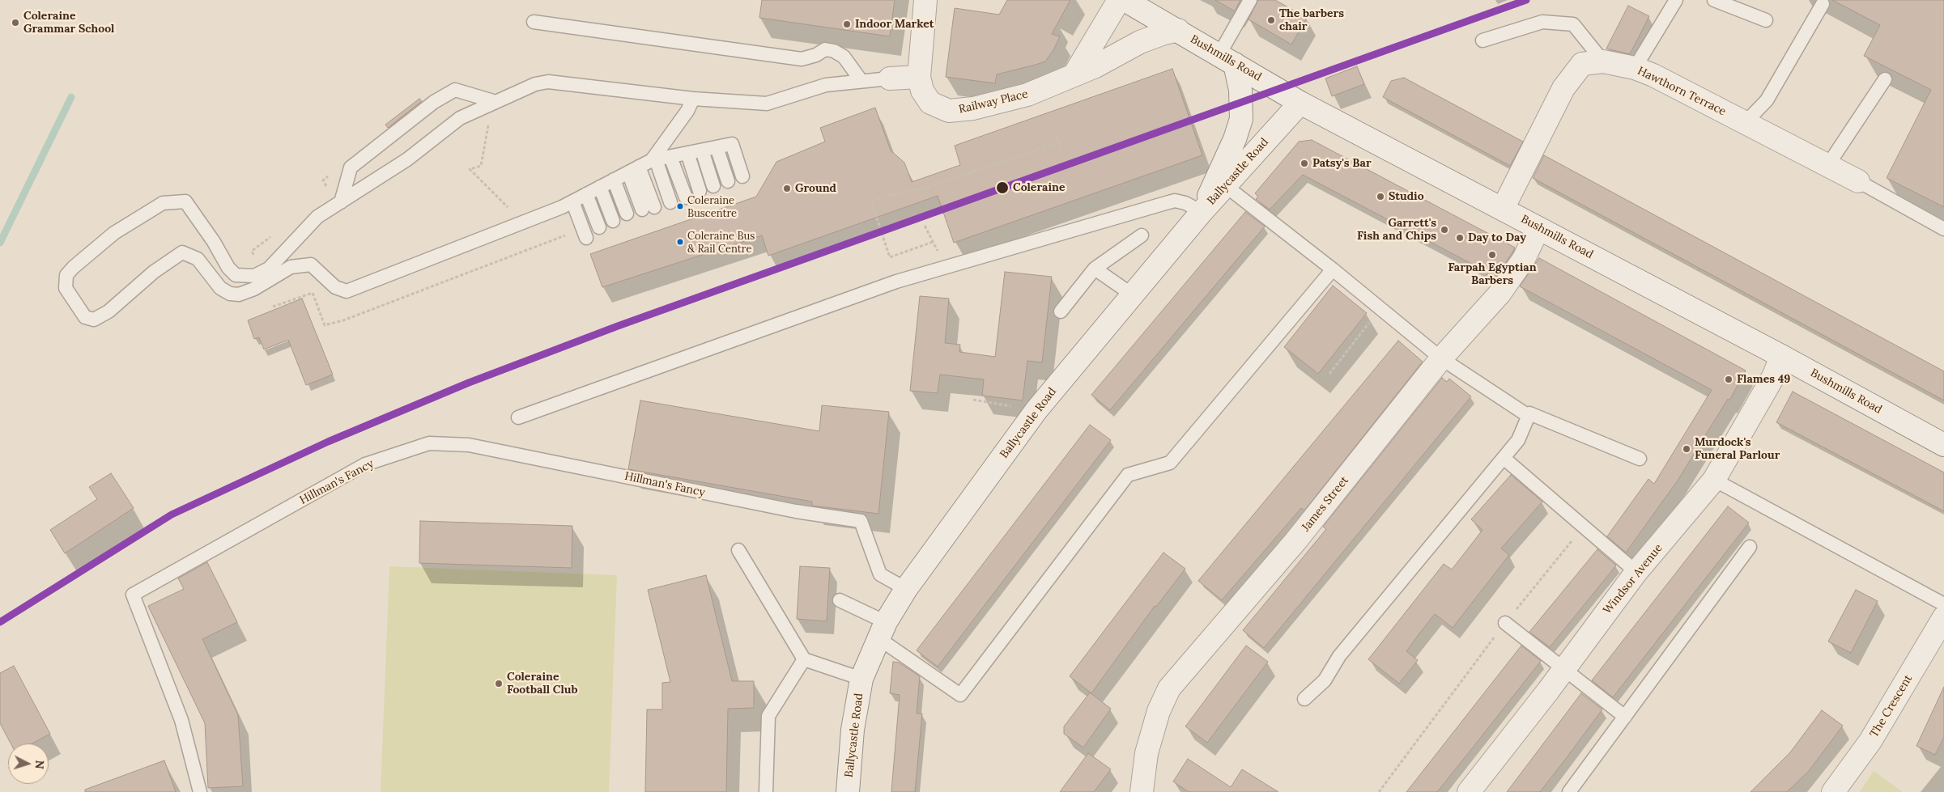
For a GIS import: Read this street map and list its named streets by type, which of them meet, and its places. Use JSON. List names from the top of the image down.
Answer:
{
  "streets": {
    "street": [
      "Bushmills Road",
      "Hawthorn Terrace",
      "Railway Place",
      "Ballycastle Road",
      "James Street",
      "Windsor Avenue",
      "The Crescent"
    ],
    "lane": ["Hillman's Fancy"]
  },
  "crossings": [
    ["Bushmills Road", "Hawthorn Terrace"],
    ["Bushmills Road", "Ballycastle Road"],
    ["Bushmills Road", "James Street"],
    ["Bushmills Road", "Windsor Avenue"],
    ["Ballycastle Road", "Hillman's Fancy"]
  ],
  "places": [
    "The barbers chair",
    "Coleraine Grammar School",
    "Indoor Market",
    "Patsy's Bar",
    "Coleraine",
    "Ground",
    "Studio",
    "Coleraine Buscentre",
    "Garrett's Fish and Chips",
    "Day to Day",
    "Coleraine Bus & Rail Centre",
    "Farpah Egyptian Barbers",
    "Flames 49",
    "Murdock's Funeral Parlour",
    "Coleraine Football Club"
  ],
  "north": "right"
}
